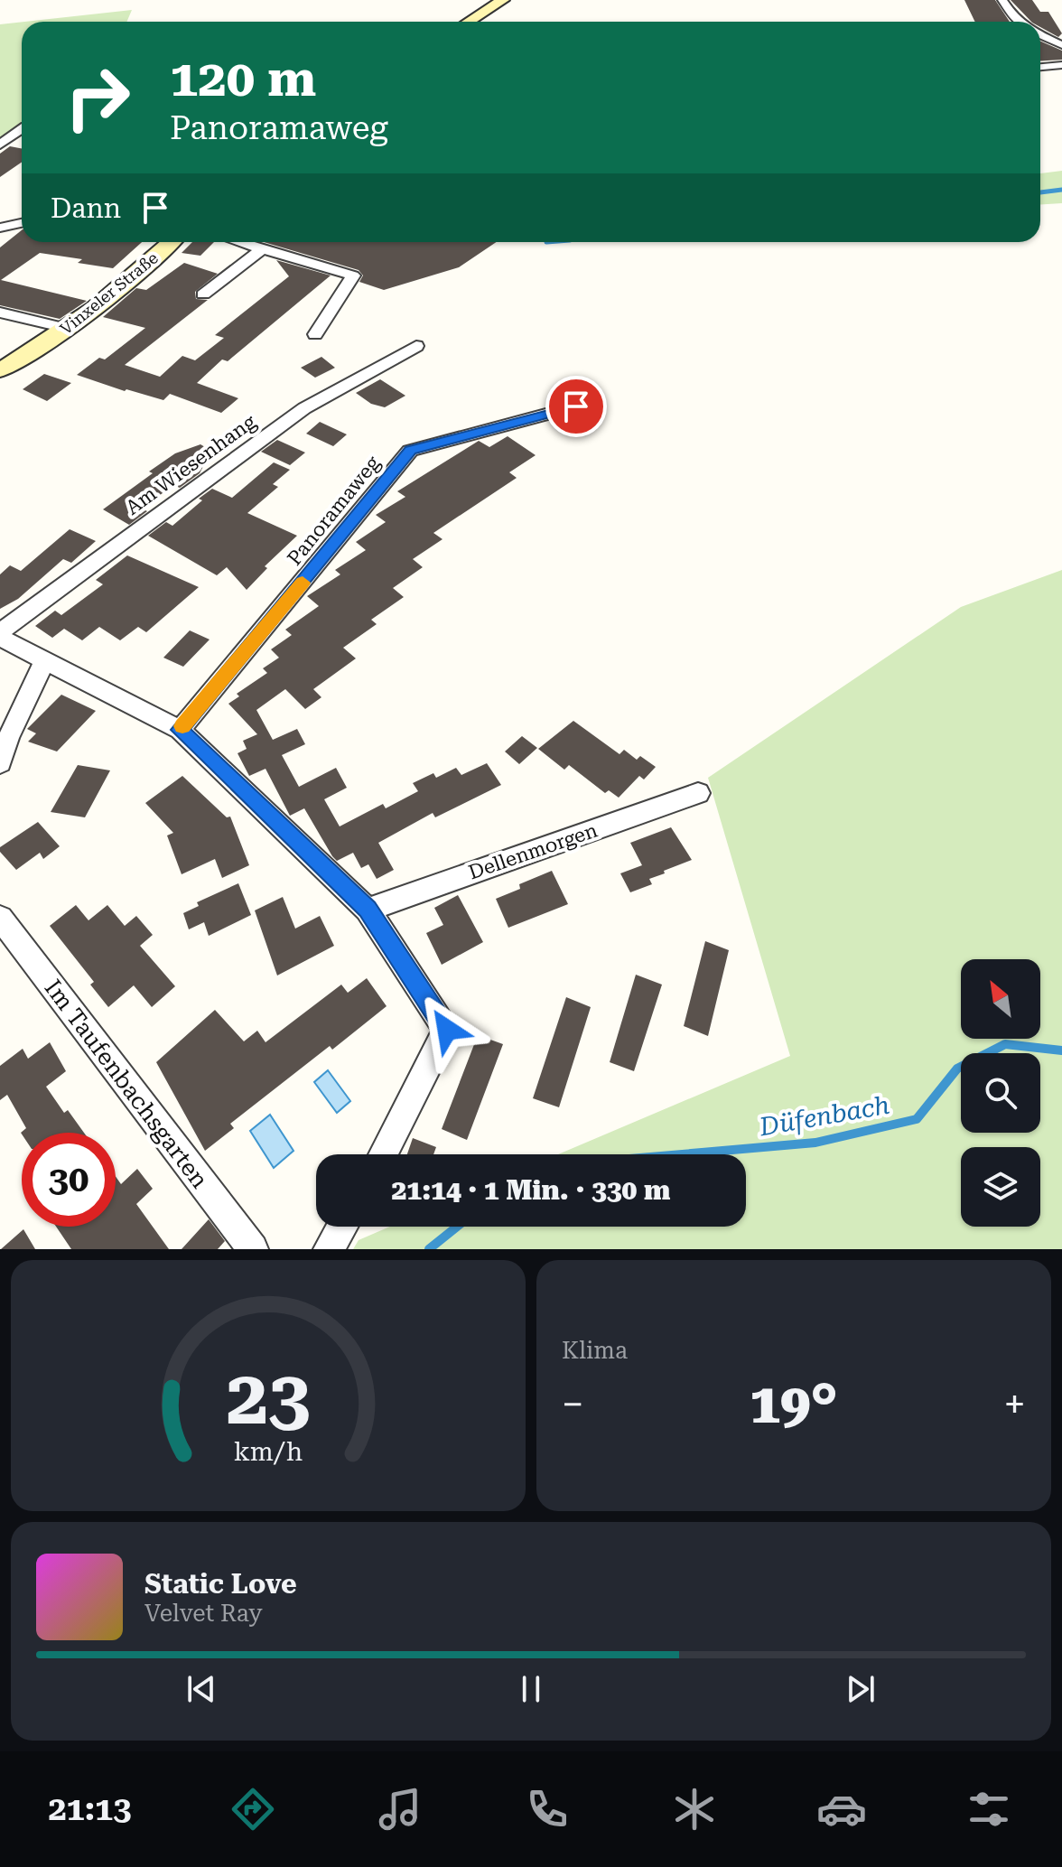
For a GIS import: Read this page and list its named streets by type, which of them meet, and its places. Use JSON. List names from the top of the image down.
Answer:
{
  "streets": {
    "main road": ["Vinxeler Straße"],
    "street": [
      "Am Wiesenhang",
      "Panoramaweg",
      "Dellenmorgen",
      "Im Taufenbachsgarten"
    ]
  },
  "water": ["Düfenbach"],
  "north": "top left",
  "page": {
    "turn": ["120 m", "Panoramaweg"],
    "then": "Dann",
    "limit": "30",
    "trip": "21:14 · 1 Min. · 330 m",
    "tile": "Klima",
    "heat": ["−", "19°", "+"],
    "song": ["Static Love", "Velvet Ray"],
    "tabs": "21:13",
    "gauge": ["23", "km/h"]
  }
}
